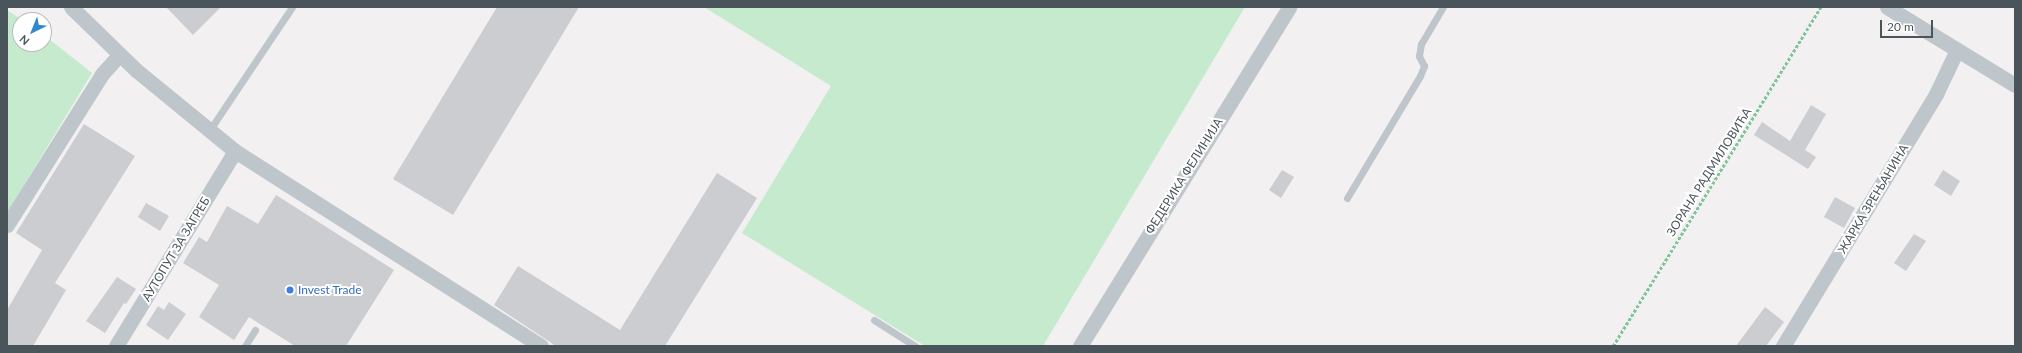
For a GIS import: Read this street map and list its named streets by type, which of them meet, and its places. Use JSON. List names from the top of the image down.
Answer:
{
  "streets": {
    "street": ["ФЕДЕРИКА ФЕЛИНИЈА", "ЖАРКА ЗРЕЊАНИНА", "АУТОПУТ ЗА ЗАГРЕБ"],
    "path": ["ЗОРАНА РАДМИЛОВИЋА"]
  },
  "places": ["Invest Trade"],
  "scale_bar": "20 m",
  "north": "bottom left"
}
